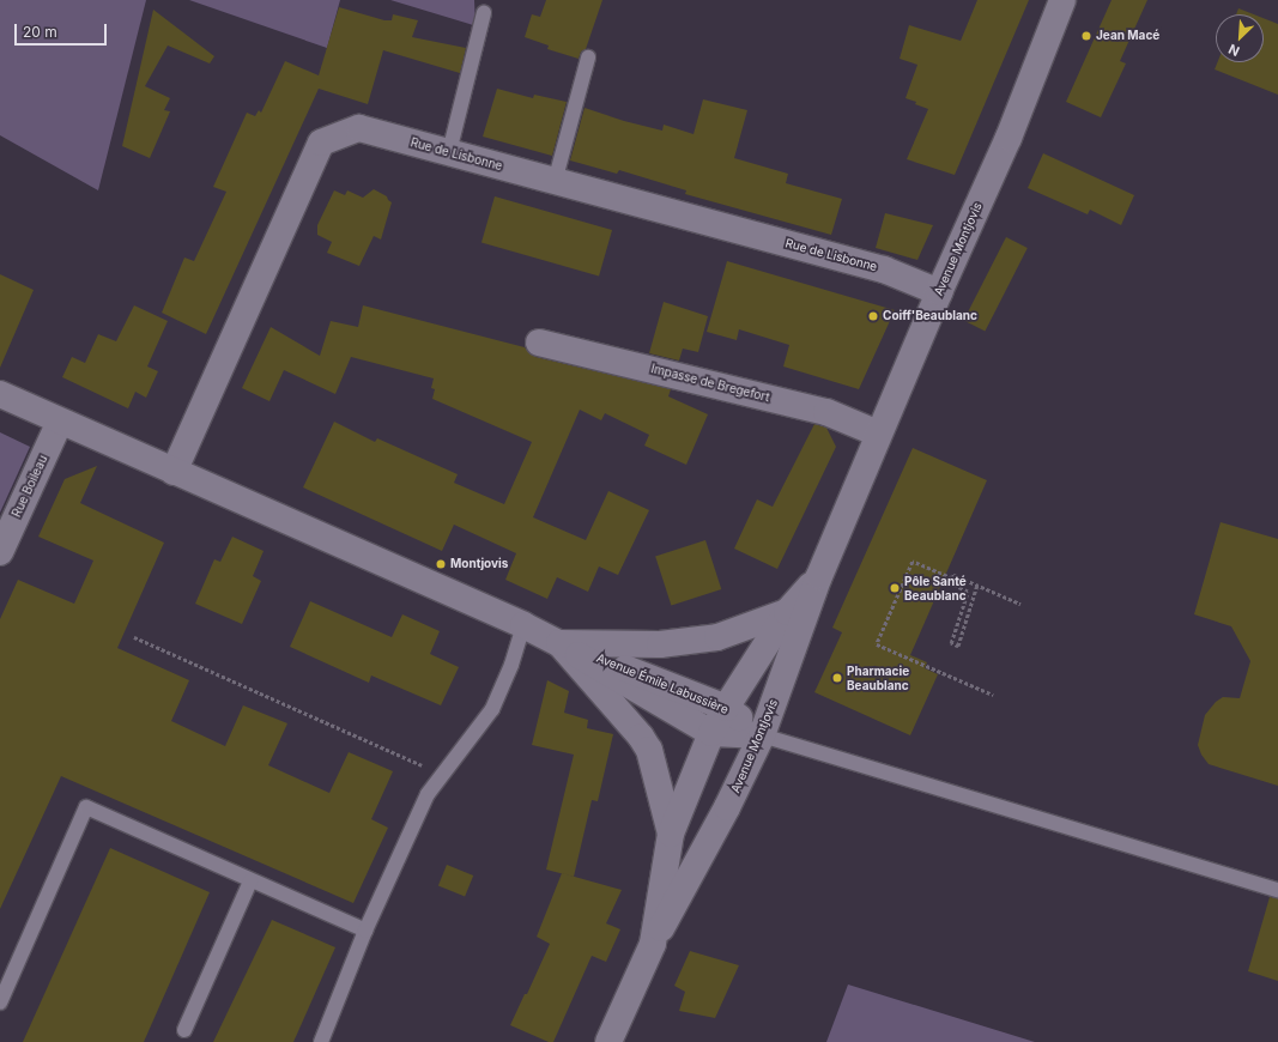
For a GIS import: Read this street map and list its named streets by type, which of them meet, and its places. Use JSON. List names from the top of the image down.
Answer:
{
  "streets": {
    "street": [
      "Rue de Lisbonne",
      "Avenue Montjovis",
      "Impasse de Bregefort",
      "Rue Boileau",
      "Avenue Émile Labussière"
    ]
  },
  "crossings": [
    ["Rue de Lisbonne", "Avenue Montjovis"],
    ["Avenue Montjovis", "Impasse de Bregefort"],
    ["Avenue Montjovis", "Avenue Émile Labussière"]
  ],
  "places": [
    "Jean Macé",
    "Coiff'Beaublanc",
    "Montjovis",
    "Pôle Santé Beaublanc",
    "Pharmacie Beaublanc"
  ],
  "scale_bar": "20 m",
  "north": "bottom left"
}
